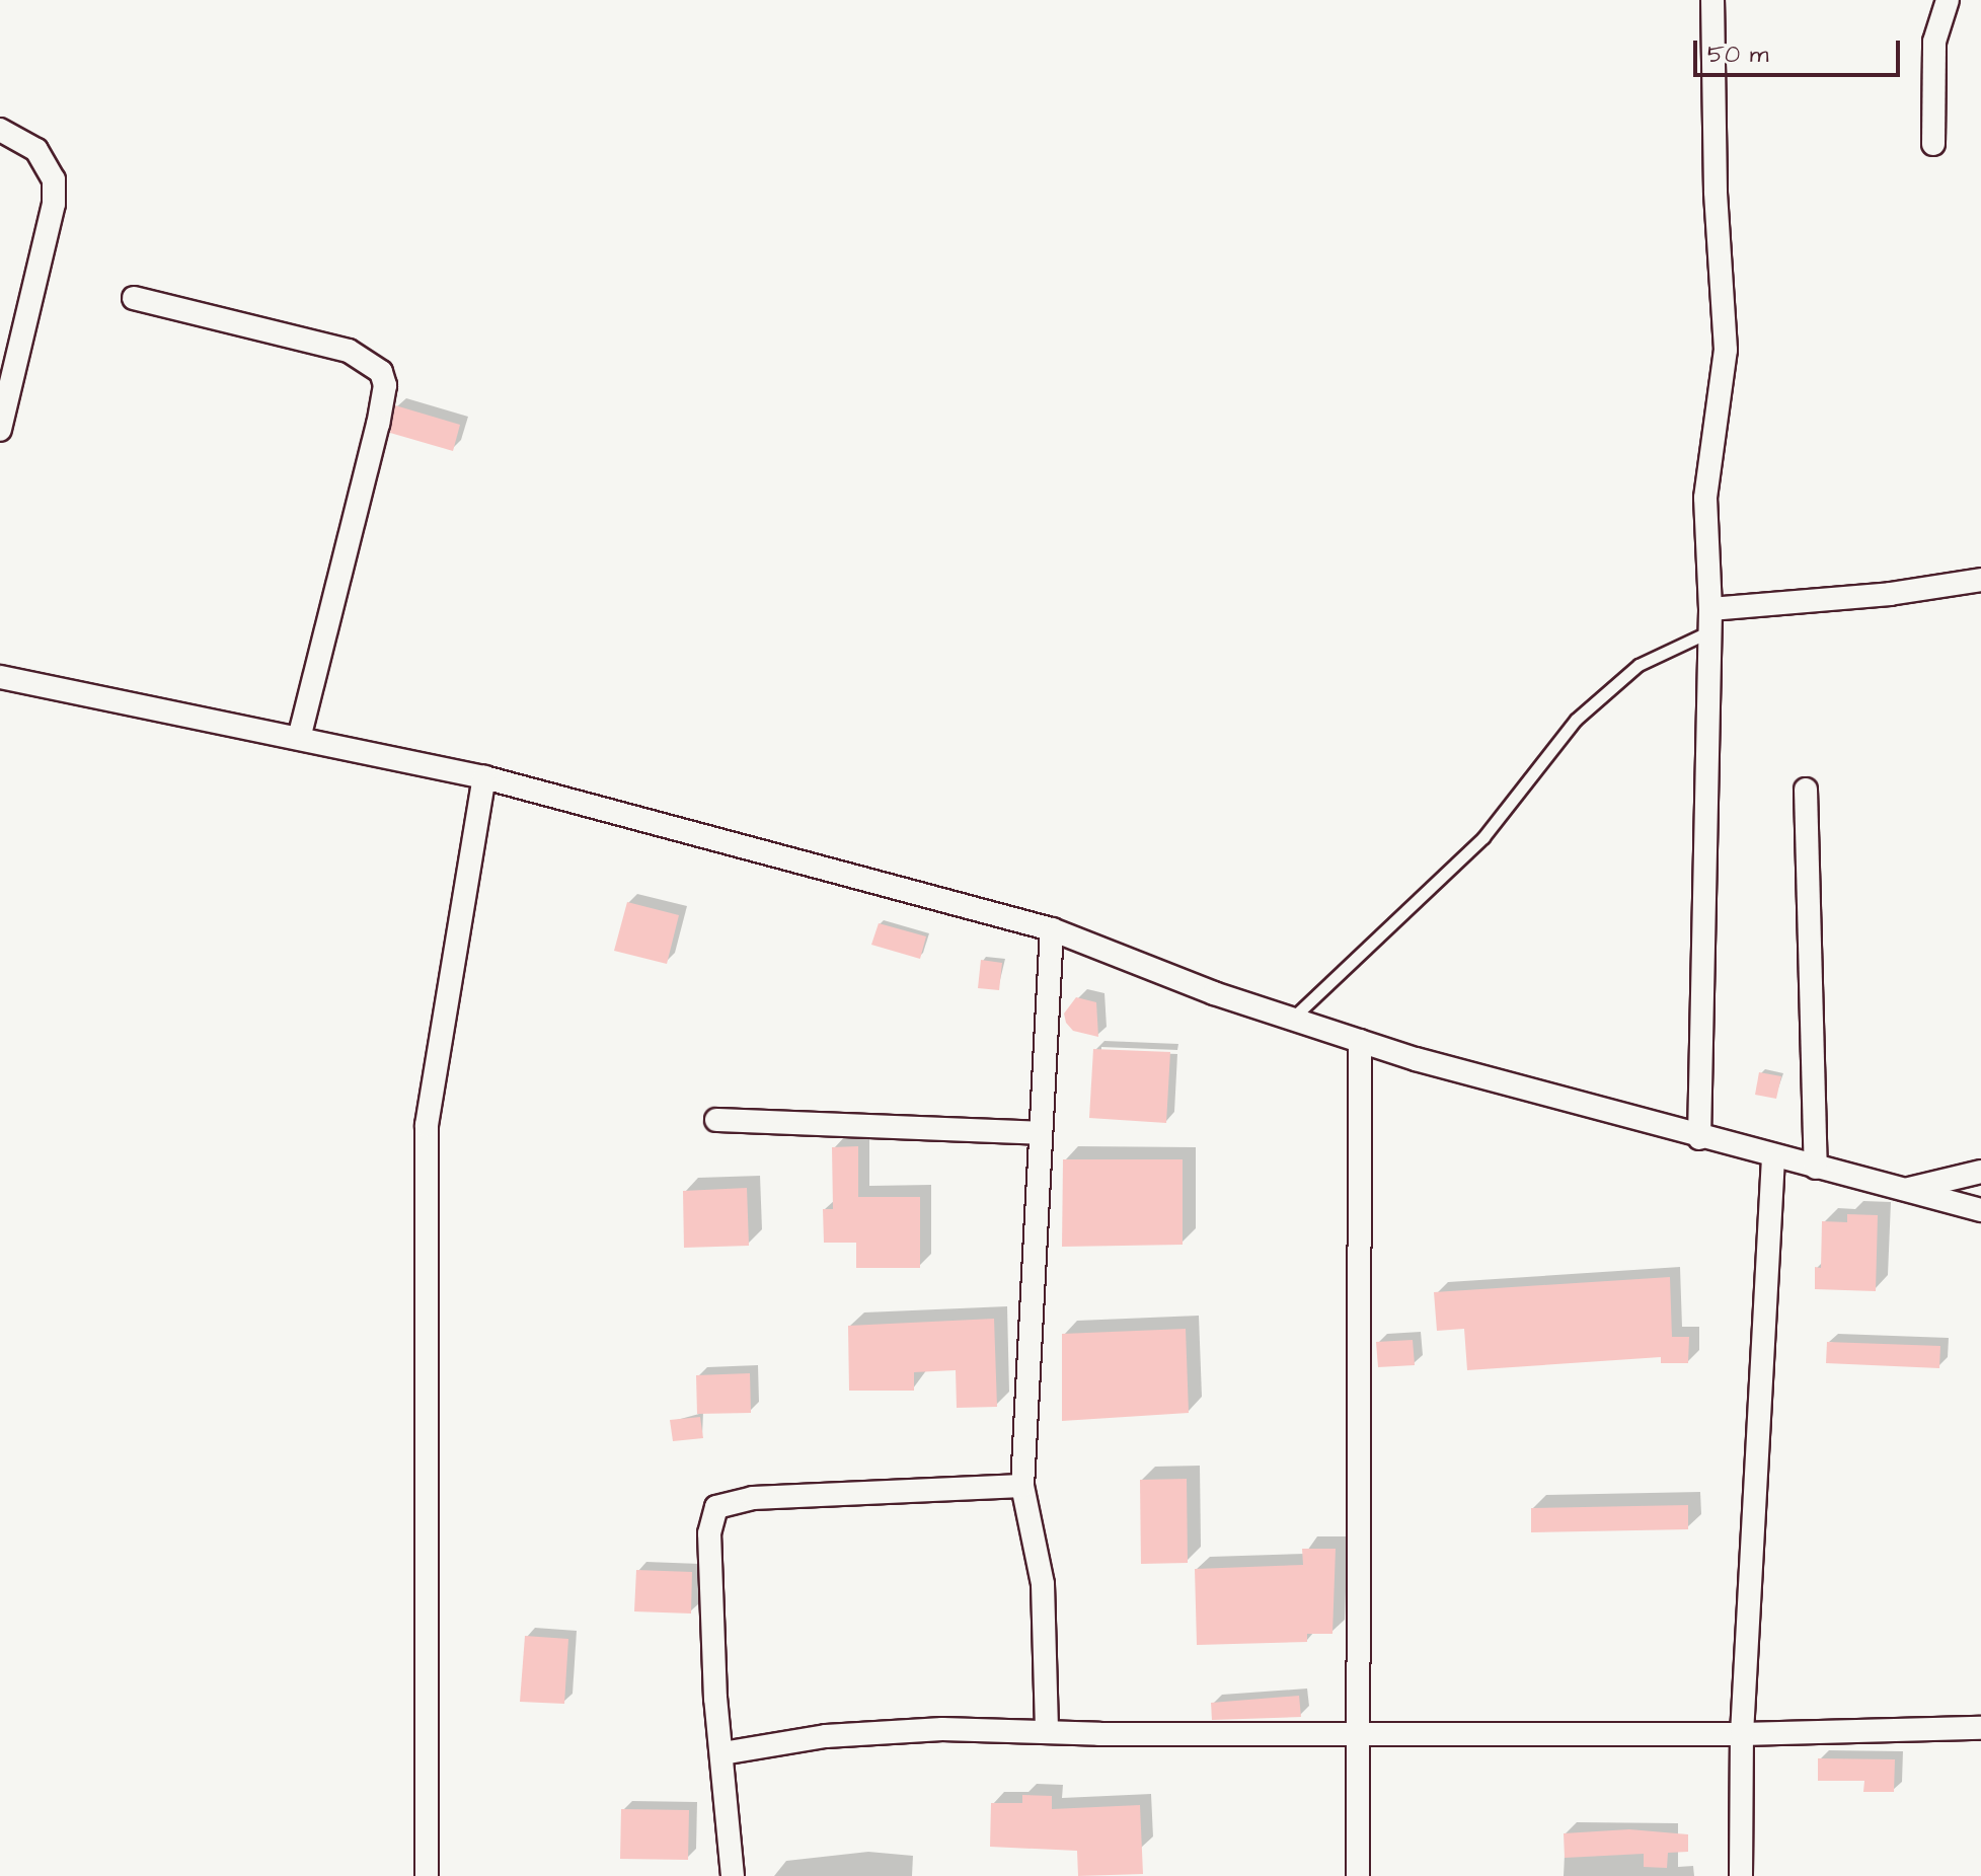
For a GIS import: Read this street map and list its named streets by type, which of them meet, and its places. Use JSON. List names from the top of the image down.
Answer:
{
  "scale_bar": "50 m"
}
